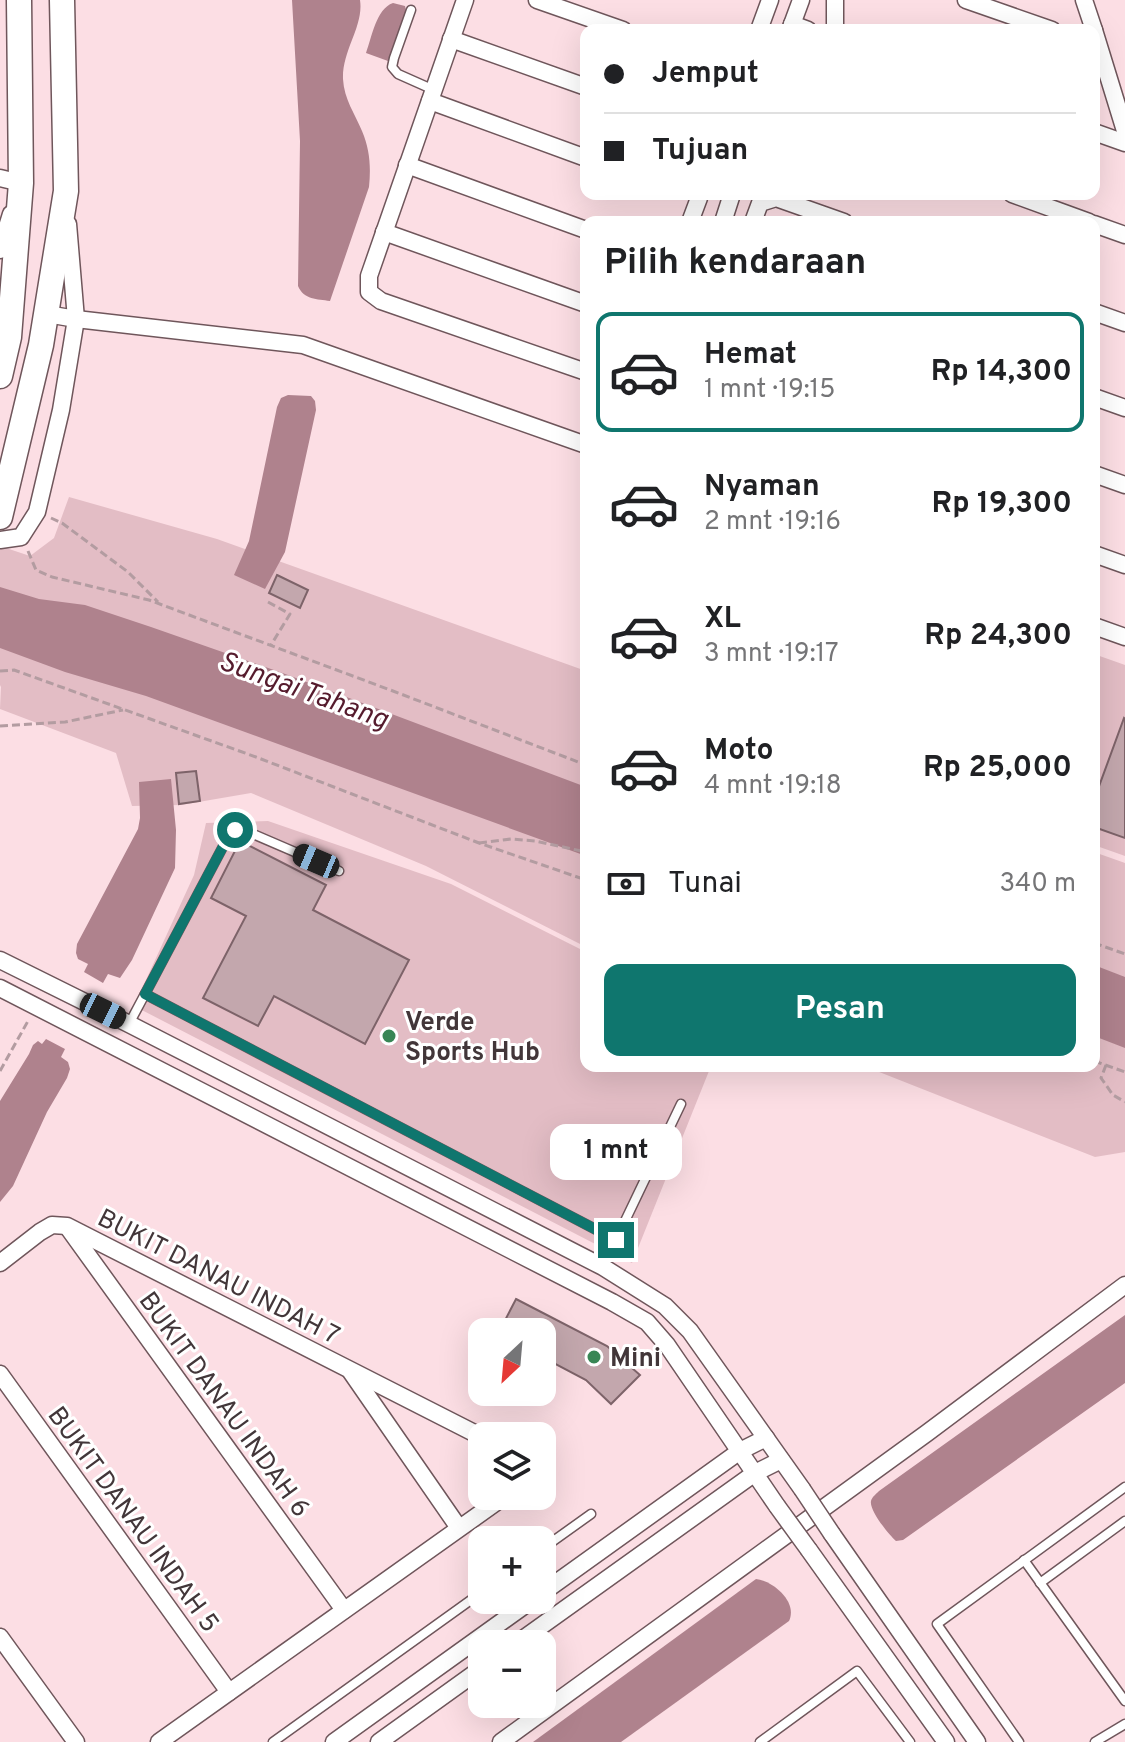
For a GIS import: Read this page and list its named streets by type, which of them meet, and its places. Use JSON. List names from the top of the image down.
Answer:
{
  "streets": {
    "street": ["BUKIT DANAU INDAH 7", "BUKIT DANAU INDAH 6", "BUKIT DANAU INDAH 5"]
  },
  "crossings": [
    ["BUKIT DANAU INDAH 7", "BUKIT DANAU INDAH 6"]
  ],
  "water": ["Sungai Tahang"],
  "places": ["Verde Sports Hub", "Mini"],
  "north": "bottom left",
  "page": {
    "banner": ["Jemput", "Tujuan"],
    "heading": "Pilih kendaraan",
    "list": [
      {
        "name": "Hemat",
        "note": "1 mnt · 19:15",
        "value": "Rp 14,300"
      },
      {
        "name": "Nyaman",
        "note": "2 mnt · 19:16",
        "value": "Rp 19,300"
      },
      {
        "name": "XL",
        "note": "3 mnt · 19:17",
        "value": "Rp 24,300"
      },
      {
        "name": "Moto",
        "note": "4 mnt · 19:18",
        "value": "Rp 25,000"
      }
    ],
    "pay": ["Tunai", "340 m"],
    "buttons": "Pesan",
    "bubble": "1 mnt",
    "map_buttons": ["+", "−"]
  }
}
